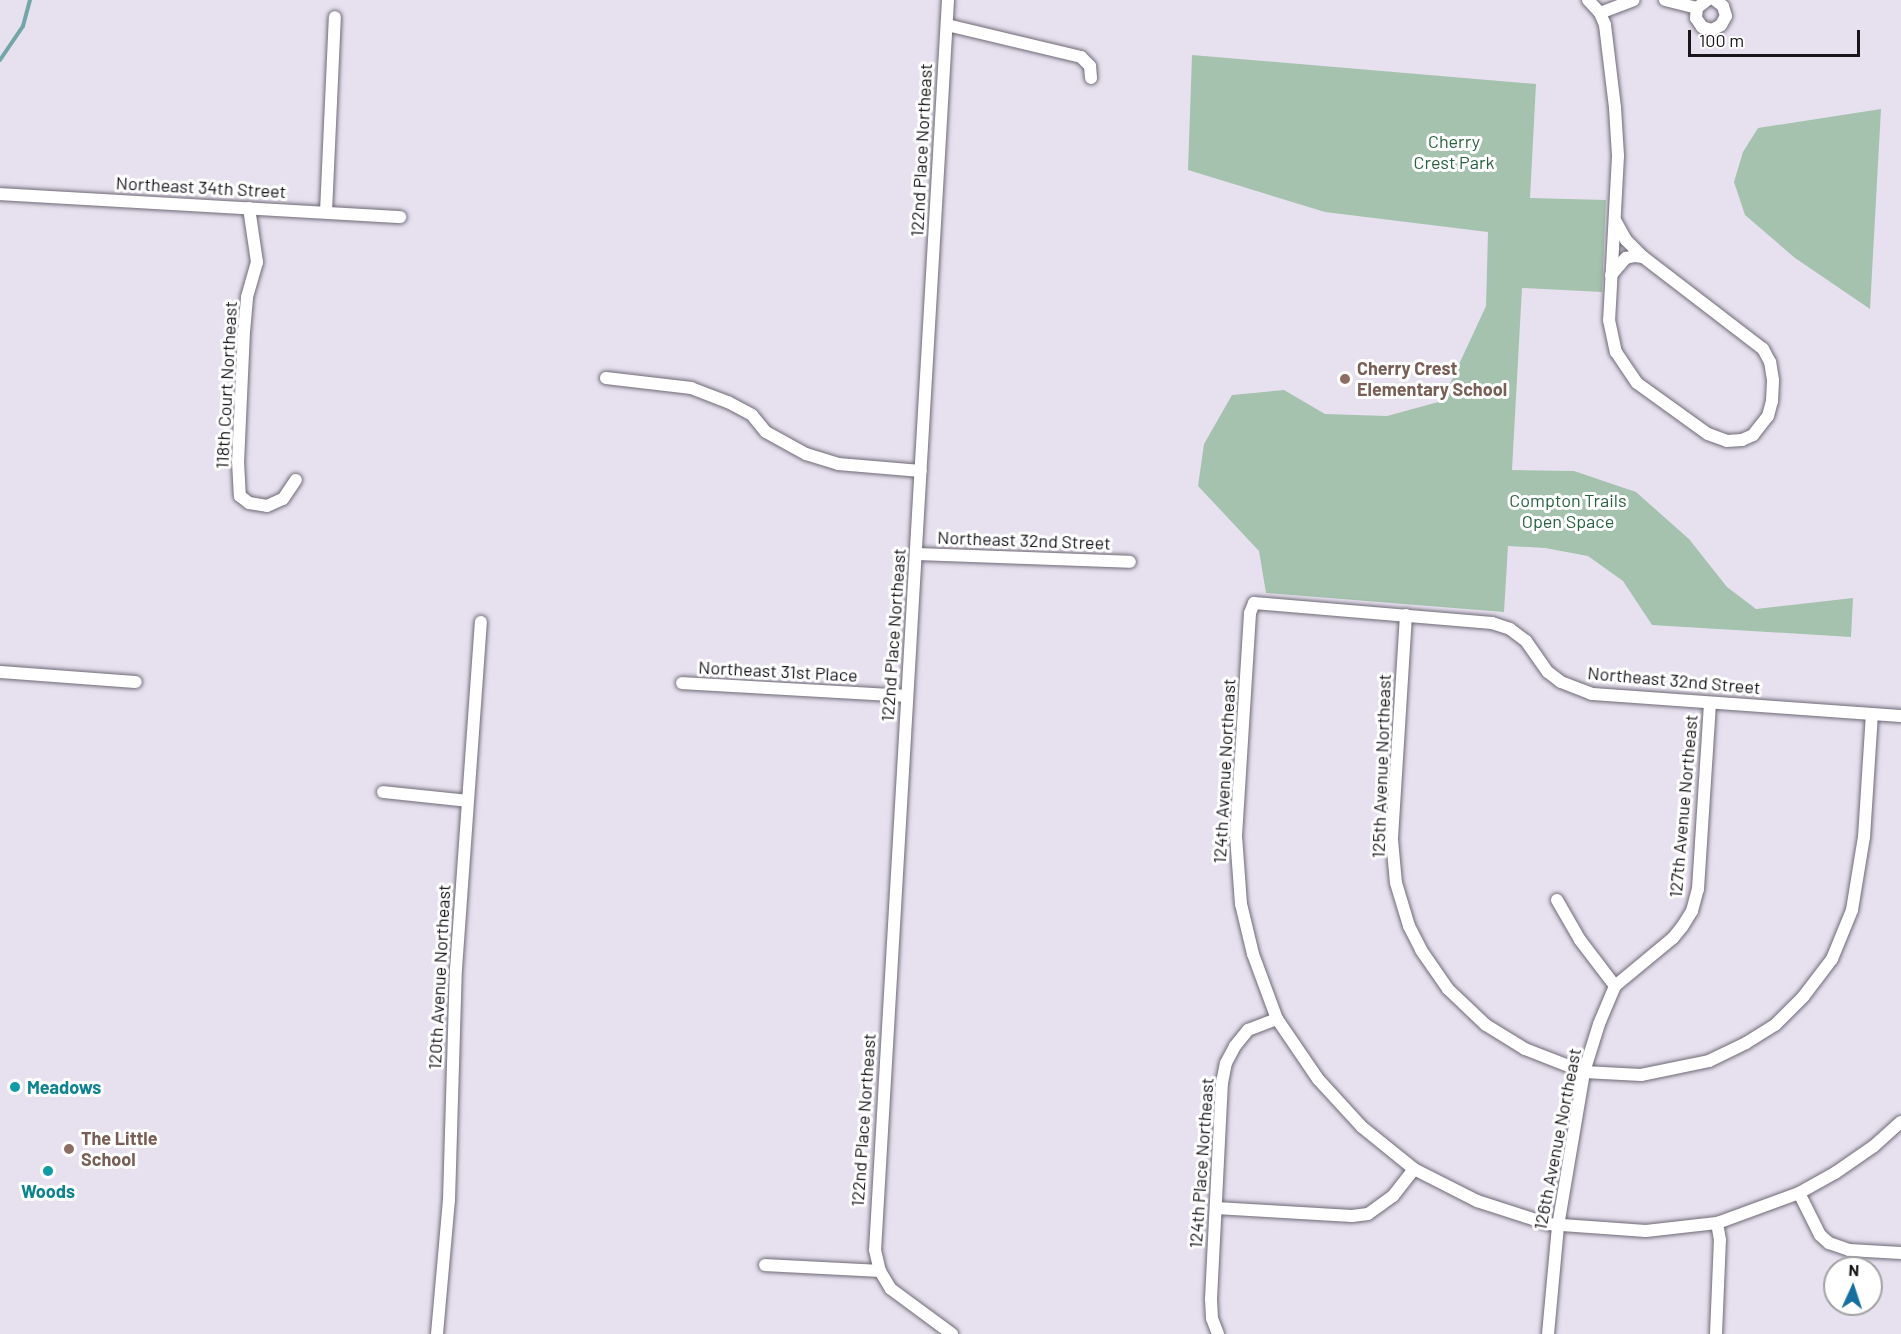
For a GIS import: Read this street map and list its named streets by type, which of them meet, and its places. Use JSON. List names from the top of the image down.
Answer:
{
  "streets": {
    "street": [
      "122nd Place Northeast",
      "Northeast 34th Street",
      "118th Court Northeast",
      "Northeast 32nd Street",
      "Northeast 31st Place",
      "125th Avenue Northeast",
      "124th Avenue Northeast",
      "127th Avenue Northeast",
      "120th Avenue Northeast",
      "126th Avenue Northeast",
      "124th Place Northeast"
    ]
  },
  "crossings": [
    ["122nd Place Northeast", "Northeast 32nd Street"],
    ["122nd Place Northeast", "Northeast 31st Place"],
    ["Northeast 34th Street", "118th Court Northeast"],
    ["Northeast 32nd Street", "125th Avenue Northeast"],
    ["Northeast 32nd Street", "124th Avenue Northeast"],
    ["Northeast 32nd Street", "127th Avenue Northeast"],
    ["125th Avenue Northeast", "126th Avenue Northeast"],
    ["124th Avenue Northeast", "126th Avenue Northeast"],
    ["124th Avenue Northeast", "124th Place Northeast"],
    ["127th Avenue Northeast", "126th Avenue Northeast"]
  ],
  "parks": ["Cherry Crest Park", "Compton Trails Open Space"],
  "places": [
    "Cherry Crest Elementary School",
    "Meadows",
    "The Little School",
    "Woods"
  ],
  "scale_bar": "100 m",
  "north": "top"
}
